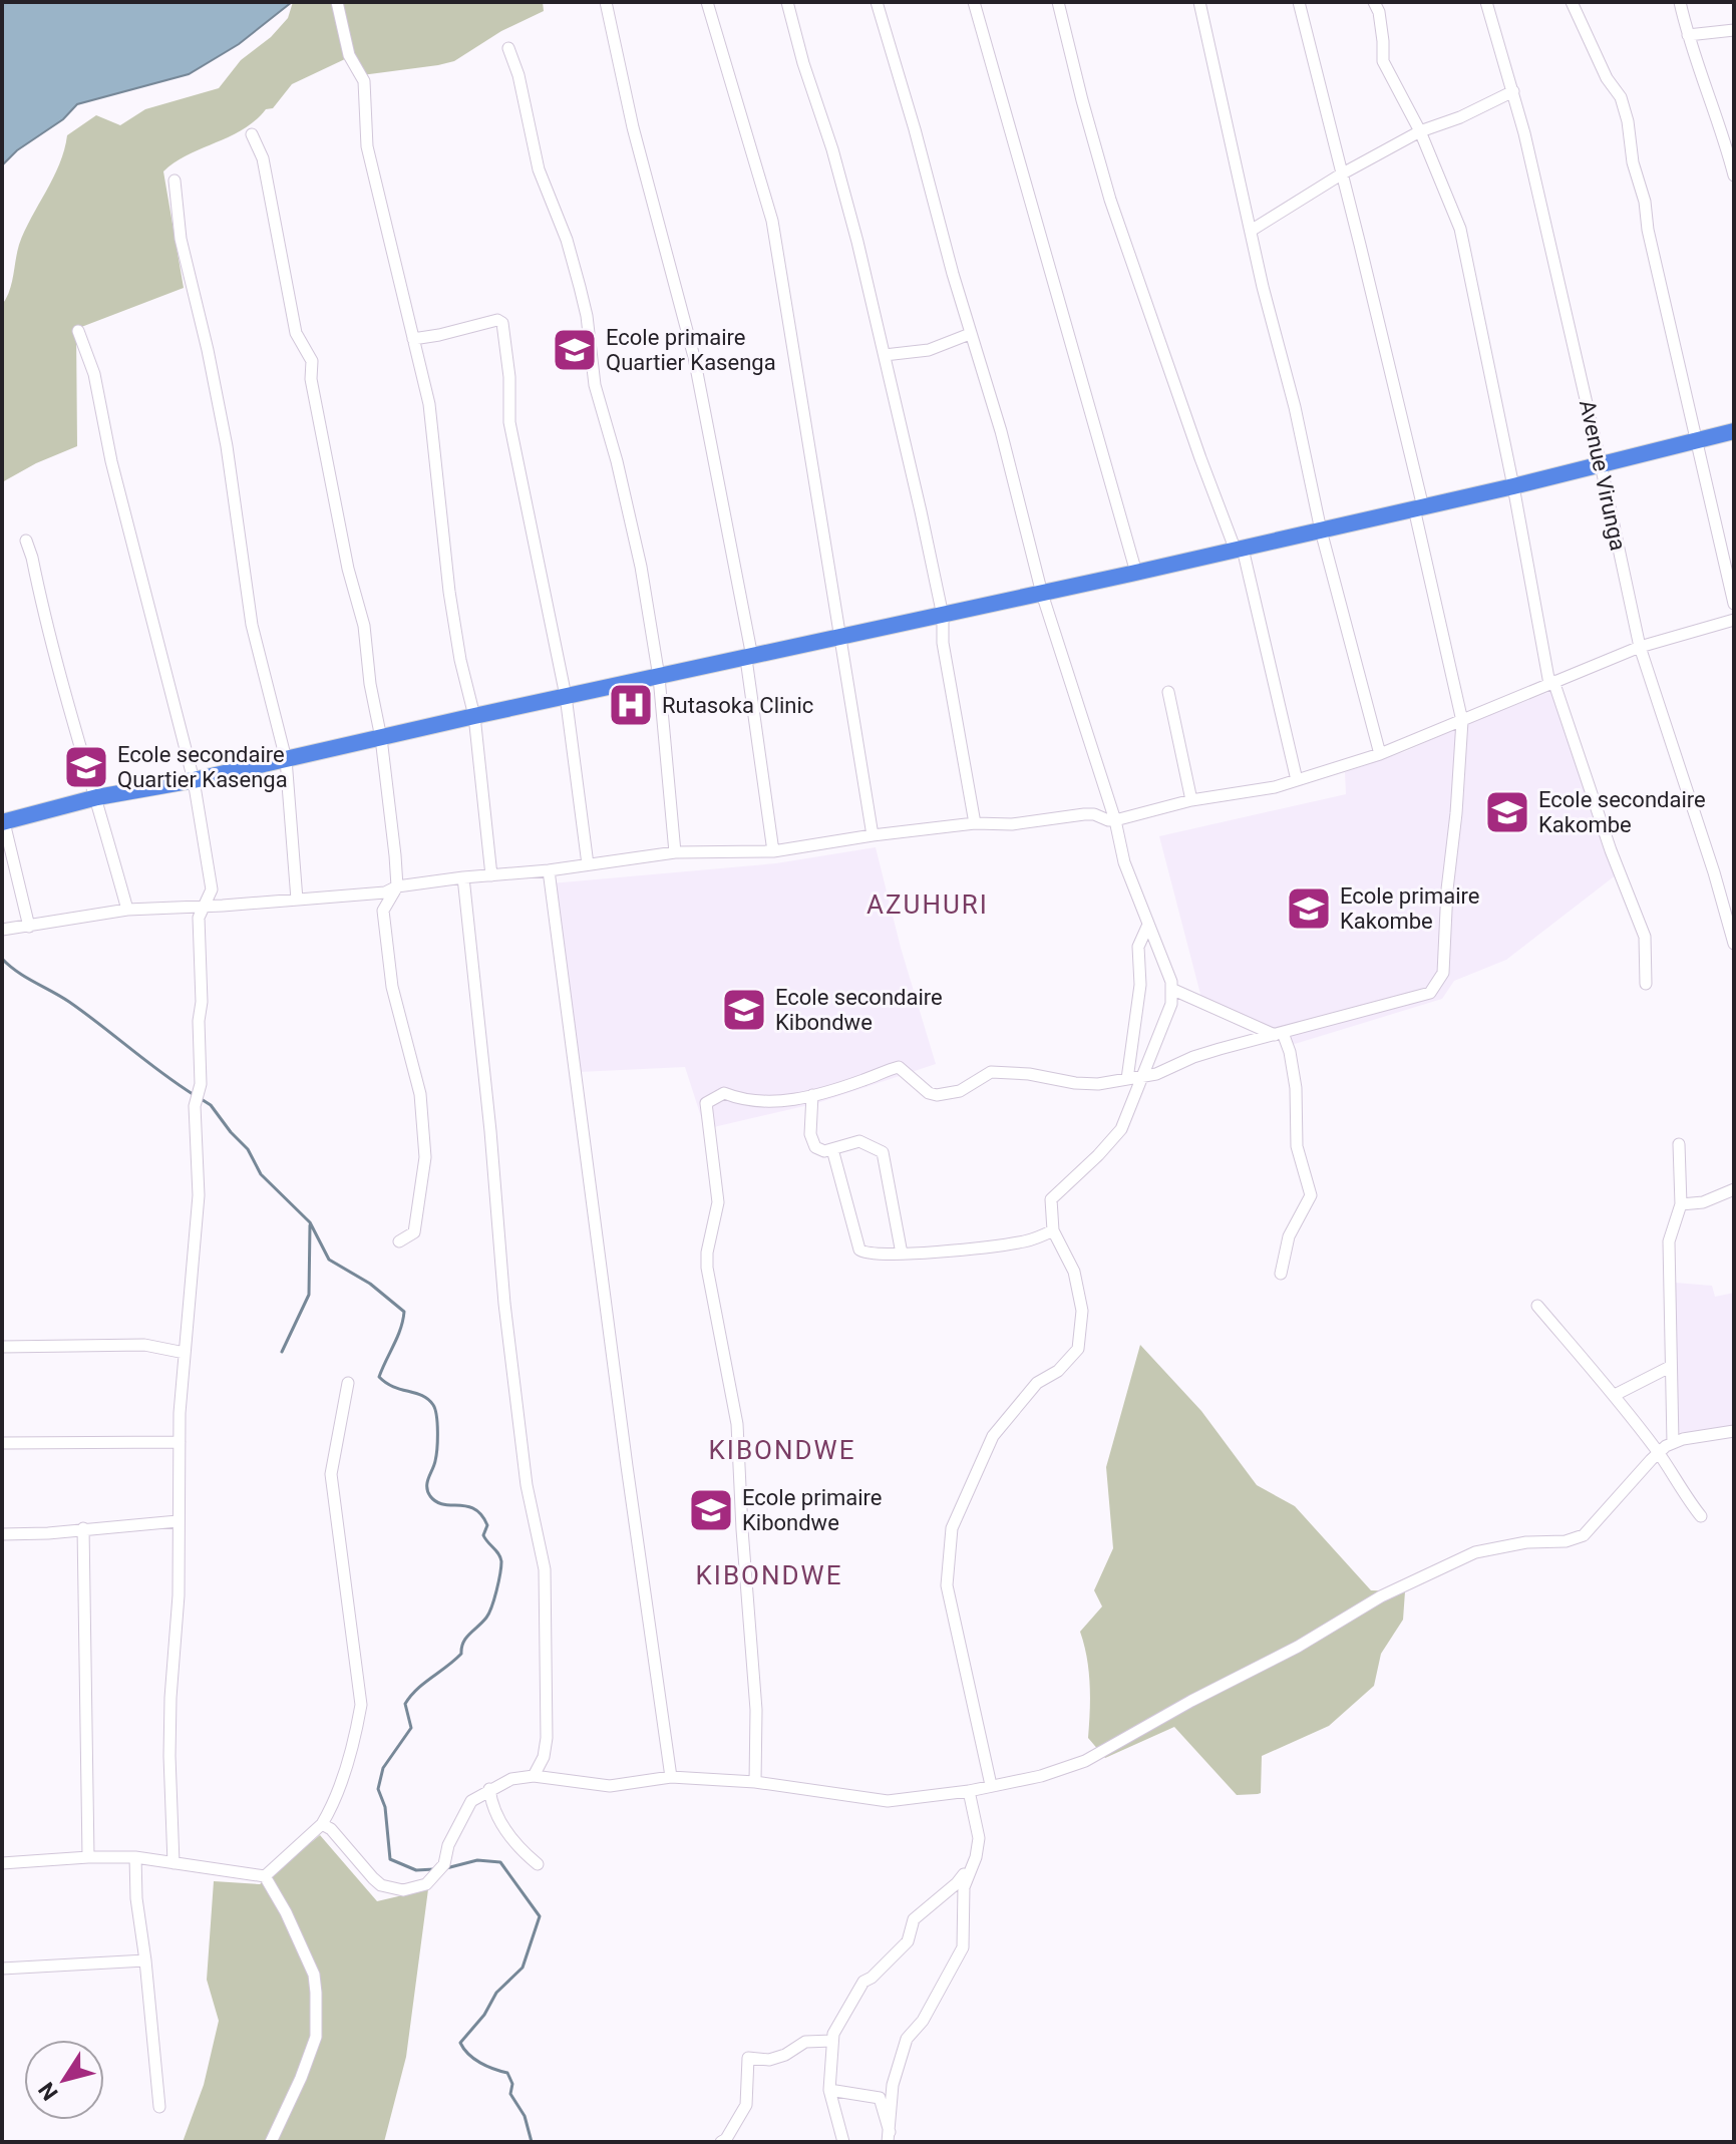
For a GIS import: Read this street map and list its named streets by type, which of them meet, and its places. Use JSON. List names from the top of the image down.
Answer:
{
  "streets": {
    "street": ["Avenue Virunga"]
  },
  "districts": ["AZUHURI", "KIBONDWE", "KIBONDWE"],
  "places": {
    "school or university": [
      "Ecole primaire Quartier Kasenga",
      "Ecole secondaire Quartier Kasenga",
      "Ecole secondaire Kakombe",
      "Ecole primaire Kakombe",
      "Ecole secondaire Kibondwe",
      "Ecole primaire Kibondwe"
    ],
    "hospital": ["Rutasoka Clinic"]
  },
  "north": "bottom left"
}
